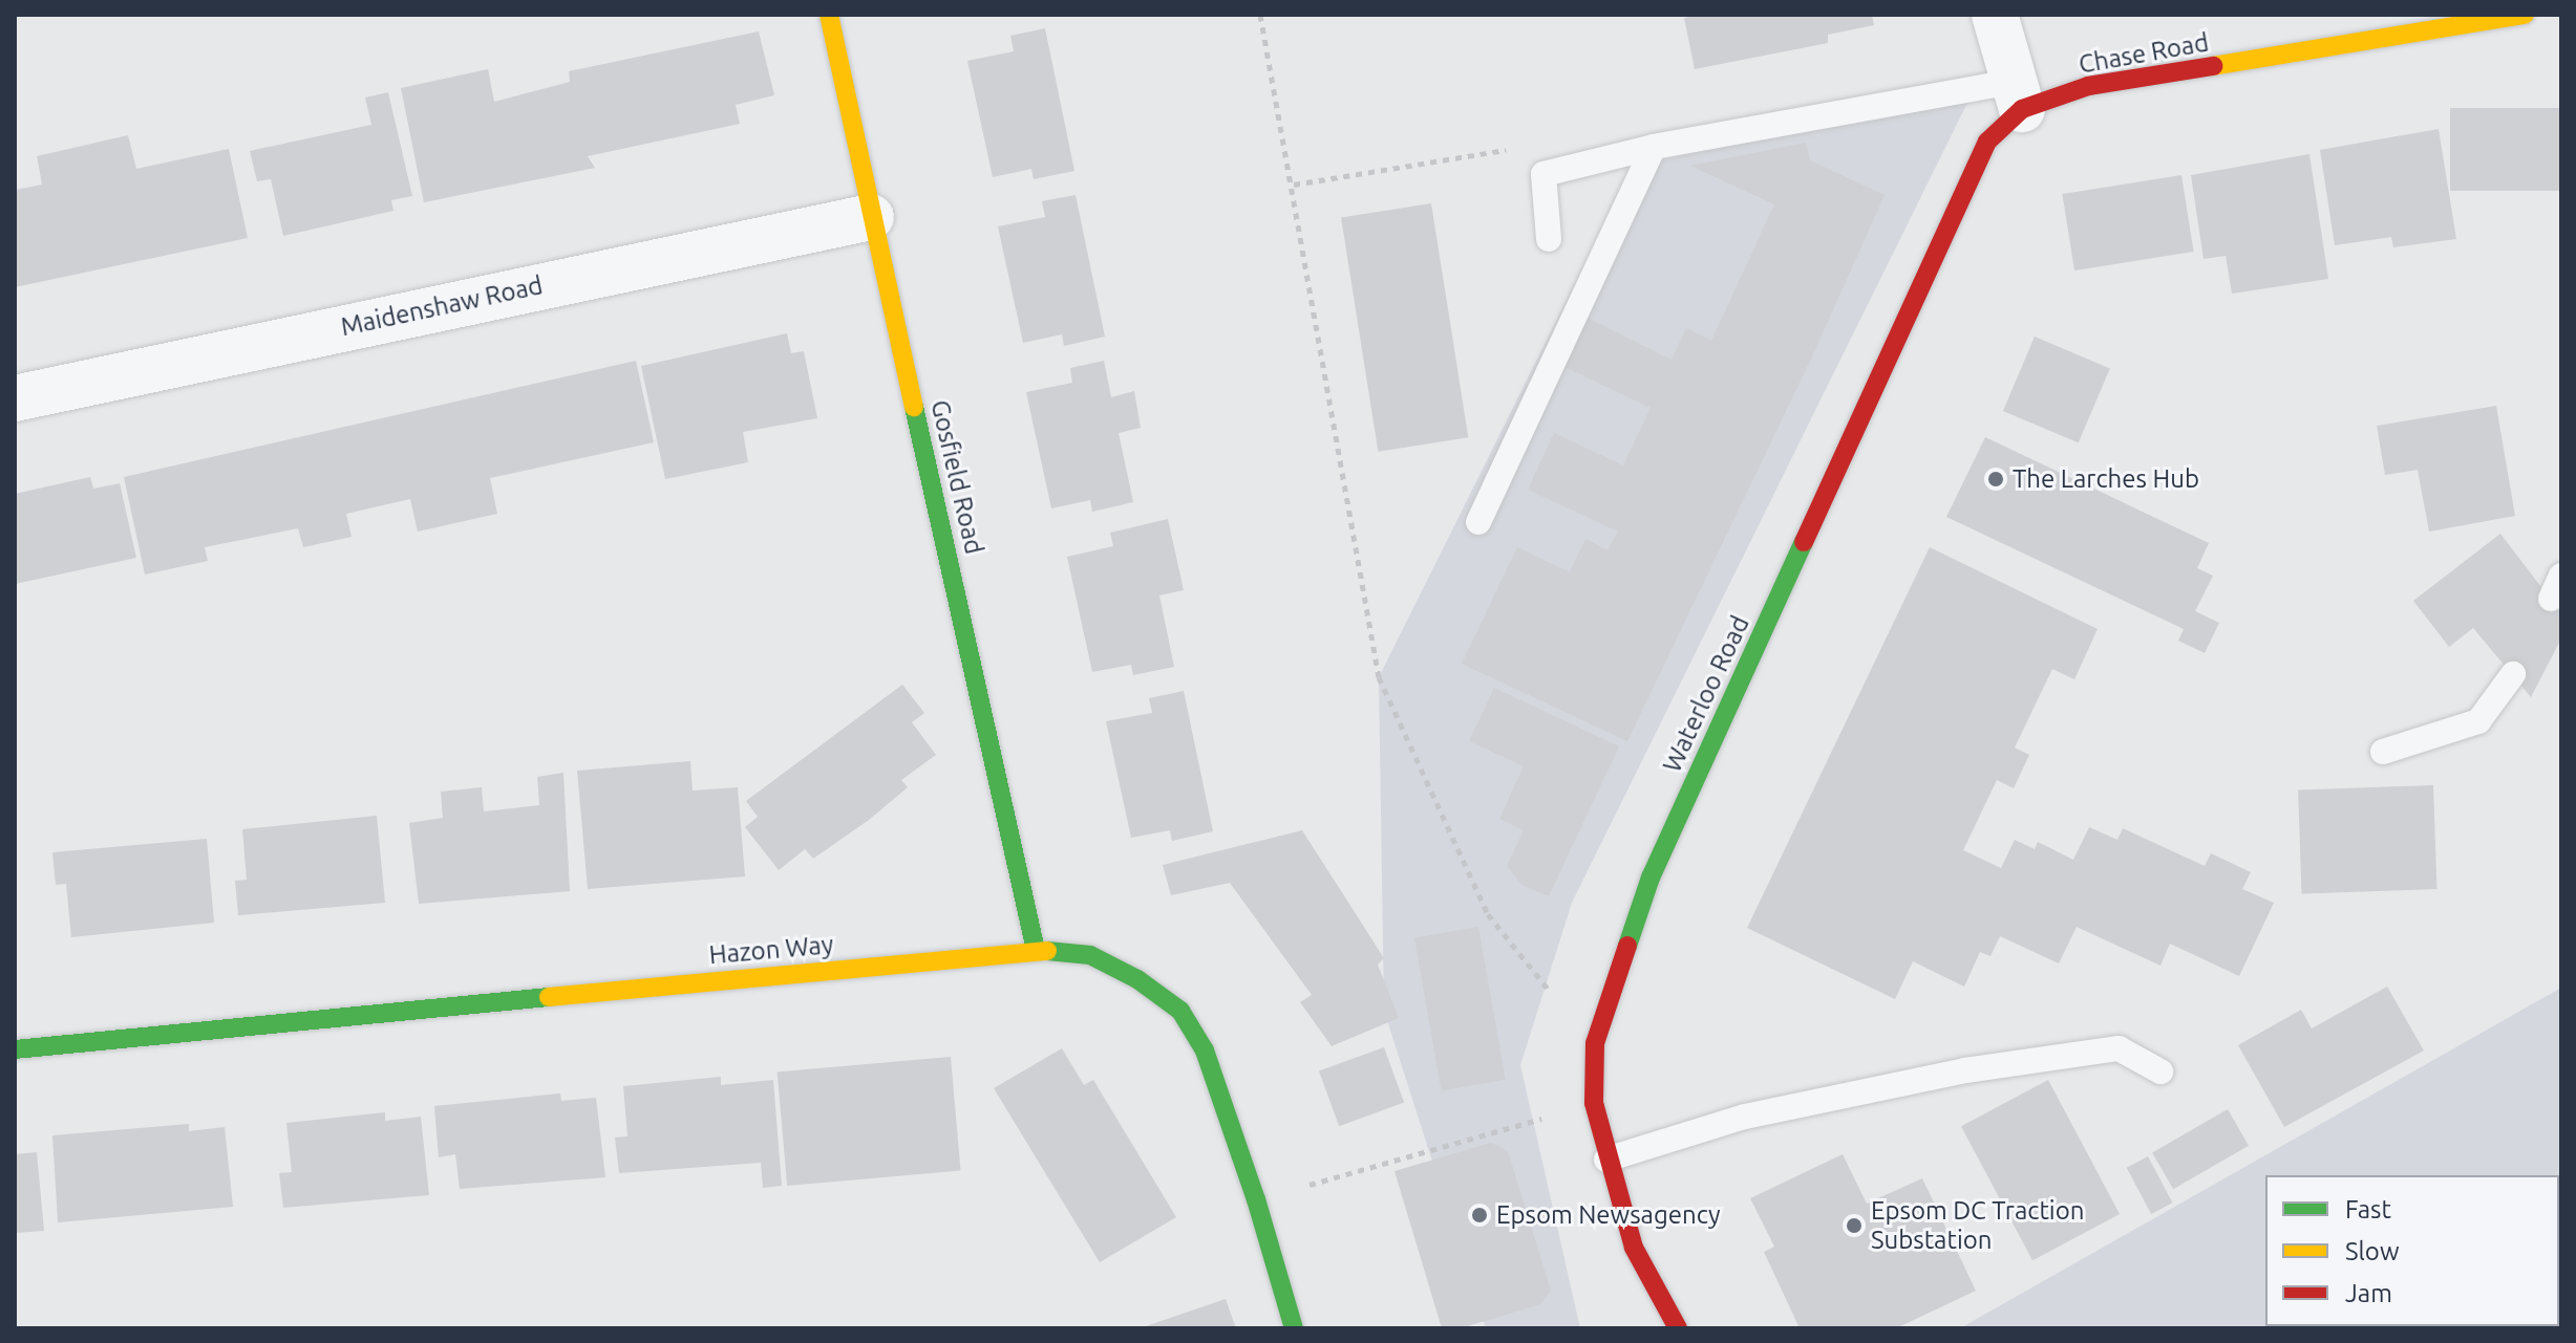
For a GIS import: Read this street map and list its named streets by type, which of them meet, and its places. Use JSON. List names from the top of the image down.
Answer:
{
  "streets": {
    "street": [
      "Chase Road",
      "Maidenshaw Road",
      "Gosfield Road",
      "Waterloo Road",
      "Hazon Way"
    ]
  },
  "crossings": [
    ["Chase Road", "Waterloo Road"],
    ["Maidenshaw Road", "Gosfield Road"],
    ["Gosfield Road", "Hazon Way"]
  ],
  "places": ["The Larches Hub", "Epsom Newsagency", "Epsom DC Traction Substation"],
  "legend": ["Fast", "Slow", "Jam"]
}
